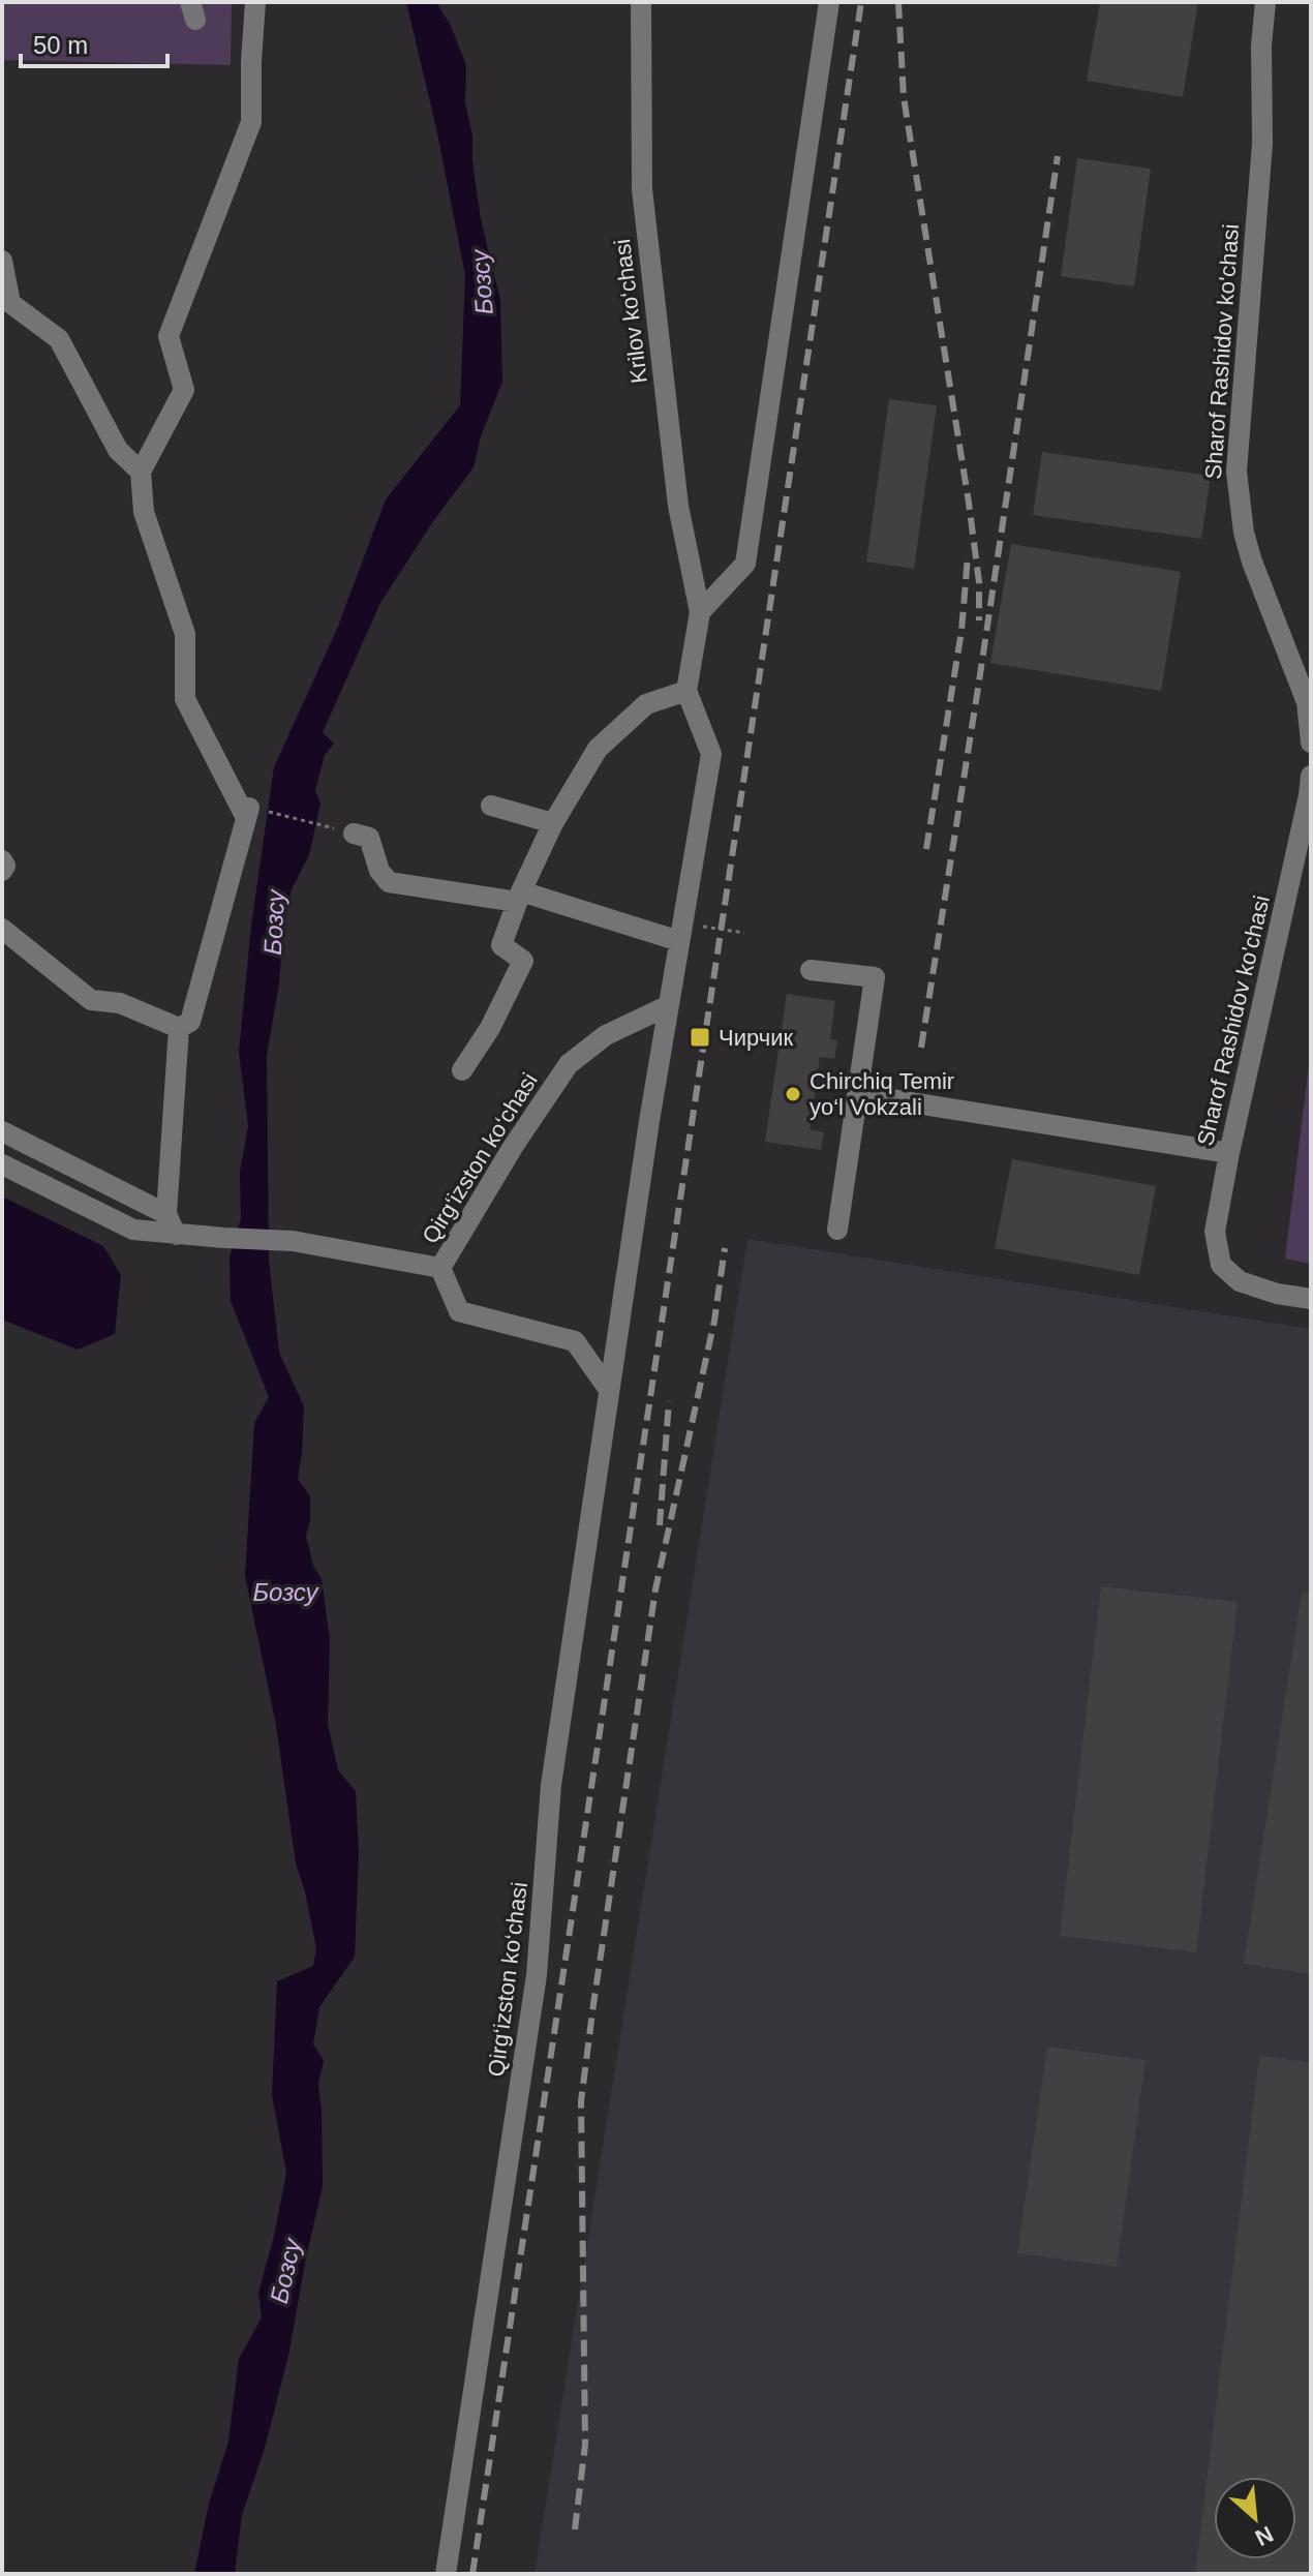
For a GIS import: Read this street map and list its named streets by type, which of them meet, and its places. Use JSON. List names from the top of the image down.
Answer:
{
  "streets": {
    "street": ["Krilov ko‘chasi", "Sharof Rashidov ko'chasi", "Qirg‘izston ko‘chasi"]
  },
  "water": ["Бозсу"],
  "places": {
    "transit": ["Чирчик"],
    "other": ["Chirchiq Temir yo‘l Vokzali"]
  },
  "scale_bar": "50 m",
  "north": "bottom right"
}
